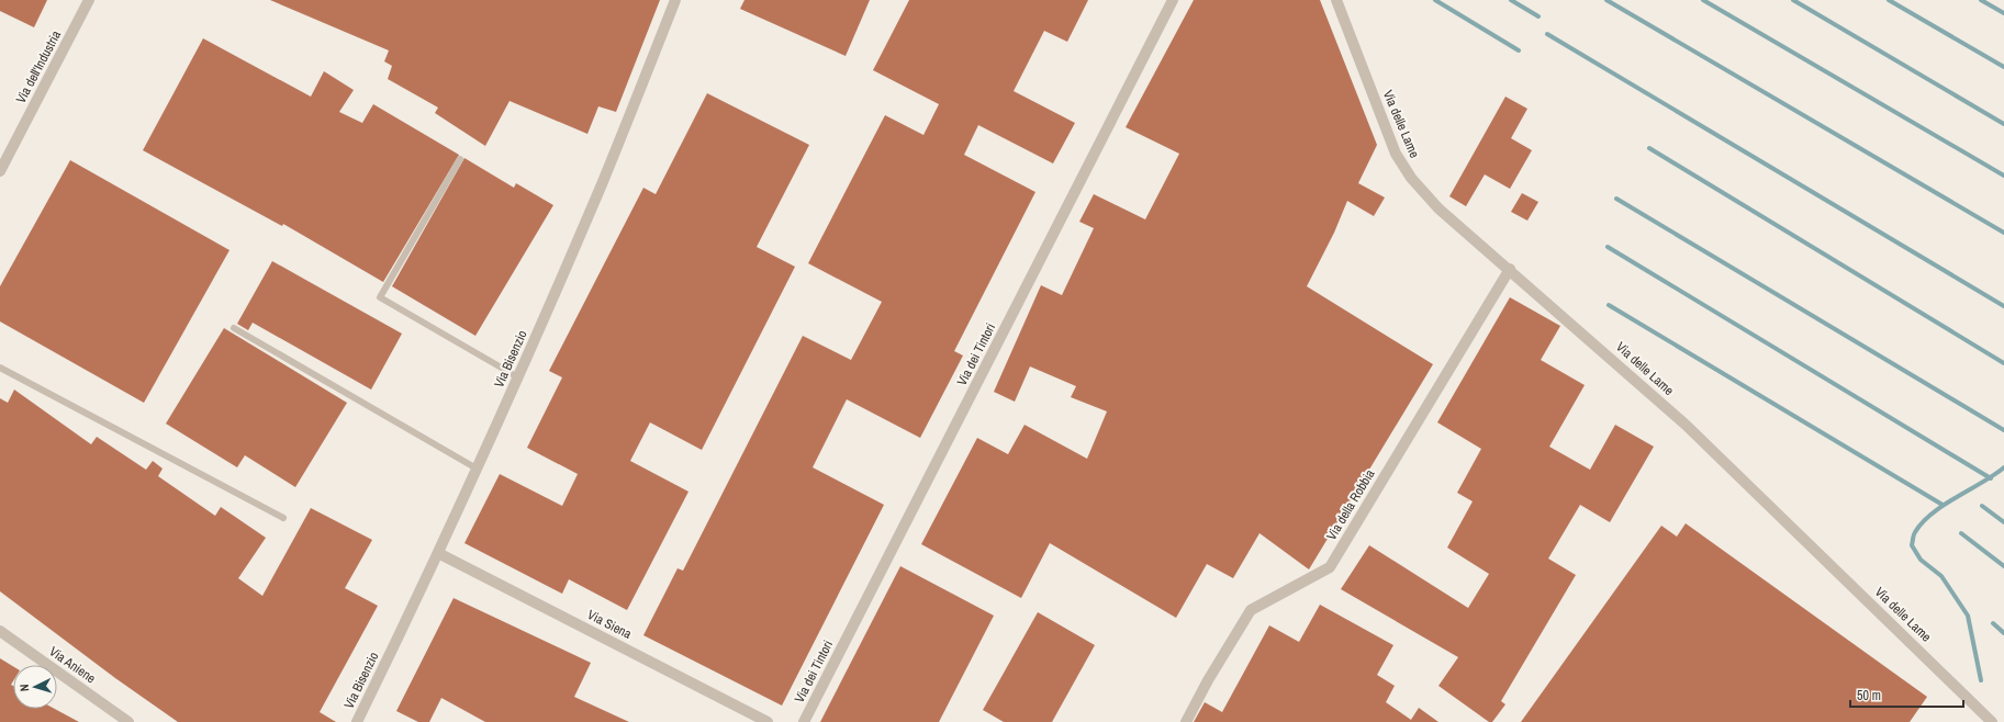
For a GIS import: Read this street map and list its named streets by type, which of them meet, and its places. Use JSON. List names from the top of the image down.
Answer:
{
  "streets": {
    "street": [
      "Via dell'Industria",
      "Via delle Lame",
      "Via dei Tintori",
      "Via Bisenzio",
      "Via della Robbia",
      "Via Siena",
      "Via Aniene"
    ]
  },
  "crossings": [
    ["Via delle Lame", "Via della Robbia"],
    ["Via Bisenzio", "Via Siena"]
  ],
  "scale_bar": "50 m",
  "north": "left"
}
